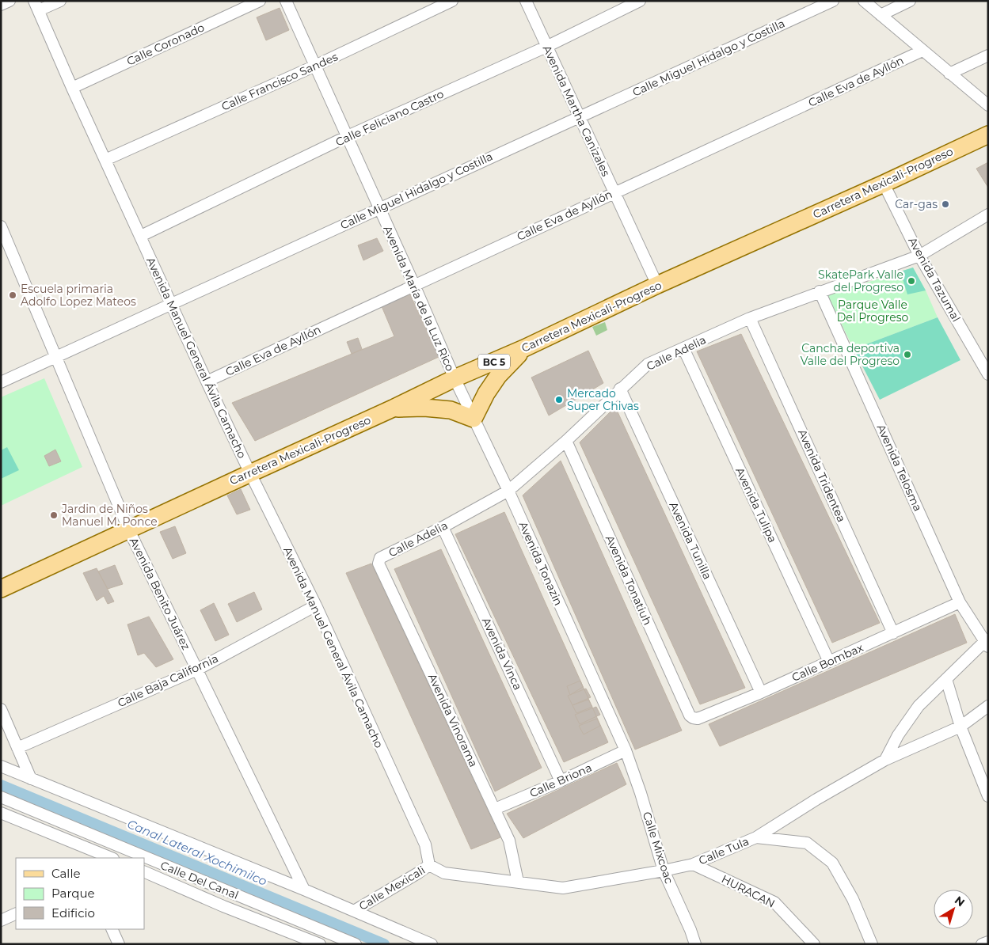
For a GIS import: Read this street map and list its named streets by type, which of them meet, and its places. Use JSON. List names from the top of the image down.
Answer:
{
  "streets": {
    "main road": ["Carretera Mexicali-Progreso", "BC 5"],
    "street": [
      "Calle Coronado",
      "Calle Miguel Hidalgo y Costilla",
      "Calle Francisco Sandes",
      "Calle Eva de Ayllón",
      "Avenida Martha Canizales",
      "Calle Feliciano Castro",
      "Avenida Tazumal",
      "Avenida María de la Luz Rico",
      "Calle Adelia",
      "Avenida Manuel General Ávila Camacho",
      "Avenida Telosma",
      "Avenida Tridentea",
      "Avenida Tulipa",
      "Avenida Tunilla",
      "Avenida Tonazin",
      "Avenida Tonatiuh",
      "Avenida Benito Juárez",
      "Avenida Vinca",
      "Calle Bombax",
      "Calle Baja California",
      "Avenida Vinorama",
      "Calle Briona",
      "Calle Mixcoac",
      "Calle Tula",
      "Calle Del Canal",
      "Calle Mexicali",
      "HURACAN"
    ]
  },
  "crossings": [
    ["Calle Coronado", "Avenida Manuel General Ávila Camacho"],
    ["Calle Miguel Hidalgo y Costilla", "Avenida Martha Canizales"],
    ["Calle Miguel Hidalgo y Costilla", "Avenida María de la Luz Rico"],
    ["Calle Miguel Hidalgo y Costilla", "Avenida Manuel General Ávila Camacho"],
    ["Calle Miguel Hidalgo y Costilla", "Avenida Benito Juárez"],
    ["Calle Francisco Sandes", "Avenida María de la Luz Rico"],
    ["Calle Francisco Sandes", "Avenida Manuel General Ávila Camacho"],
    ["Calle Eva de Ayllón", "Avenida Martha Canizales"],
    ["Calle Eva de Ayllón", "Avenida María de la Luz Rico"],
    ["Calle Eva de Ayllón", "Avenida Manuel General Ávila Camacho"],
    ["Avenida Martha Canizales", "Calle Feliciano Castro"],
    ["Avenida Martha Canizales", "Carretera Mexicali-Progreso"],
    ["Calle Feliciano Castro", "Avenida María de la Luz Rico"],
    ["Calle Feliciano Castro", "Avenida Manuel General Ávila Camacho"],
    ["Carretera Mexicali-Progreso", "Avenida Tazumal"],
    ["Carretera Mexicali-Progreso", "Avenida María de la Luz Rico"],
    ["Carretera Mexicali-Progreso", "Avenida Manuel General Ávila Camacho"],
    ["Carretera Mexicali-Progreso", "Avenida Tonazin"],
    ["Carretera Mexicali-Progreso", "Avenida Benito Juárez"],
    ["Avenida Tazumal", "Calle Adelia"],
    ["Avenida María de la Luz Rico", "Avenida Tonazin"],
    ["Calle Adelia", "Avenida Telosma"],
    ["Calle Adelia", "Avenida Tridentea"],
    ["Calle Adelia", "Avenida Tulipa"],
    ["Calle Adelia", "Avenida Tunilla"],
    ["Calle Adelia", "Avenida Tonazin"],
    ["Calle Adelia", "Avenida Tonatiuh"],
    ["Calle Adelia", "Avenida Vinca"],
    ["Calle Adelia", "Avenida Vinorama"],
    ["Avenida Manuel General Ávila Camacho", "Calle Baja California"],
    ["Avenida Manuel General Ávila Camacho", "Calle Tula"],
    ["Avenida Manuel General Ávila Camacho", "Calle Mexicali"],
    ["Avenida Telosma", "Calle Bombax"],
    ["Avenida Tridentea", "Calle Bombax"],
    ["Avenida Tulipa", "Calle Bombax"],
    ["Avenida Tunilla", "Calle Bombax"],
    ["Avenida Tonazin", "Calle Briona"],
    ["Avenida Tonazin", "Calle Mixcoac"],
    ["Avenida Tonatiuh", "Calle Bombax"],
    ["Avenida Benito Juárez", "Calle Baja California"],
    ["Avenida Vinca", "Calle Briona"],
    ["Avenida Vinorama", "Calle Briona"],
    ["Avenida Vinorama", "Calle Tula"],
    ["Calle Briona", "Calle Mixcoac"],
    ["Calle Mixcoac", "Calle Tula"],
    ["Calle Tula", "Calle Mexicali"],
    ["Calle Tula", "HURACAN"]
  ],
  "water": ["Canal Lateral Xochimilco"],
  "parks": ["Parque Valle Del Progreso"],
  "places": [
    "Car-gas",
    "SkatePark Valle del Progreso",
    "Escuela primaria Adolfo Lopez Mateos",
    "Cancha deportiva Valle del Progreso",
    "Mercado Super Chivas",
    "Jardin de Niños Manuel M. Ponce"
  ],
  "legend": ["Calle", "Parque", "Edificio"],
  "north": "top right"
}
